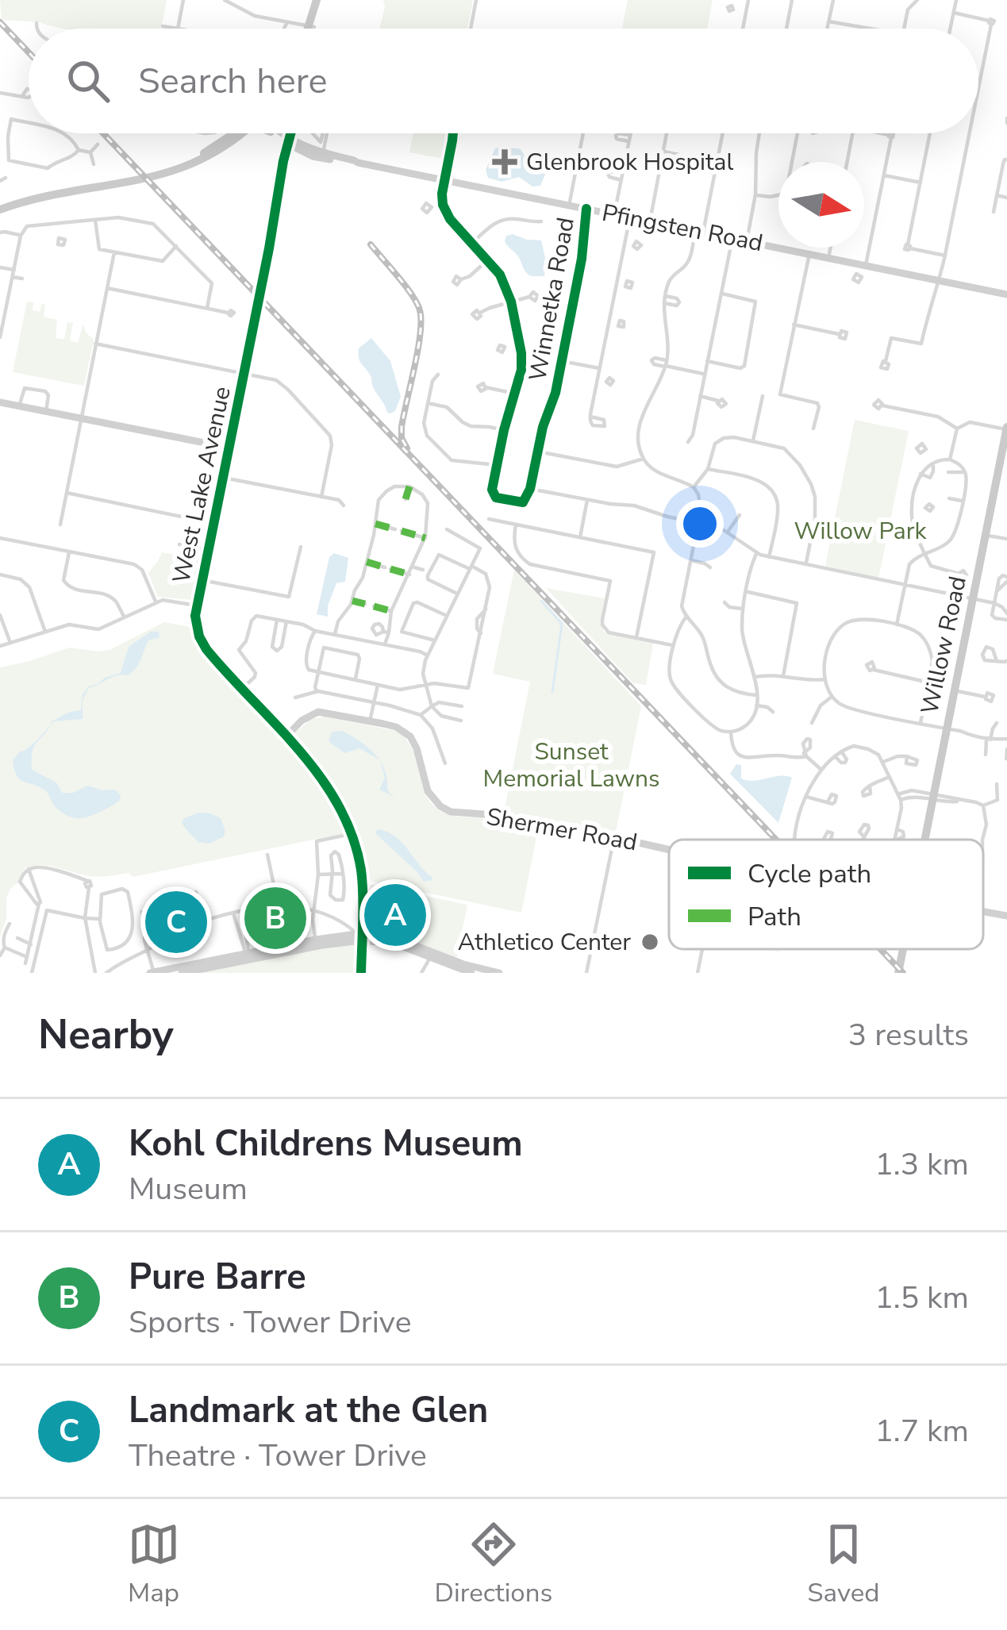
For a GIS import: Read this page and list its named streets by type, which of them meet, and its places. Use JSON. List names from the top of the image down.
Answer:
{
  "streets": {
    "main road": ["Willow Road"],
    "street": [
      "Pfingsten Road",
      "Winnetka Road",
      "West Lake Avenue",
      "Shermer Road"
    ]
  },
  "crossings": [
    ["Pfingsten Road", "Winnetka Road"],
    ["Pfingsten Road", "West Lake Avenue"],
    ["West Lake Avenue", "Shermer Road"]
  ],
  "parks": ["Willow Park", "Sunset Memorial Lawns"],
  "places": {
    "health": ["Glenbrook Hospital"],
    "other": ["Athletico Center"]
  },
  "legend": ["Cycle path", "Path"],
  "north": "right",
  "page": {
    "search": "Search here",
    "pins": ["A", "B", "C"],
    "heading": ["Nearby", "3 results"],
    "list": [
      {
        "mark": "A",
        "name": "Kohl Childrens Museum",
        "note": "Museum",
        "value": "1.3 km"
      },
      {
        "mark": "B",
        "name": "Pure Barre",
        "note": "Sports · Tower Drive",
        "value": "1.5 km"
      },
      {
        "mark": "C",
        "name": "Landmark at the Glen",
        "note": "Theatre · Tower Drive",
        "value": "1.7 km"
      }
    ],
    "nav": ["Map", "Directions", "Saved"]
  }
}
